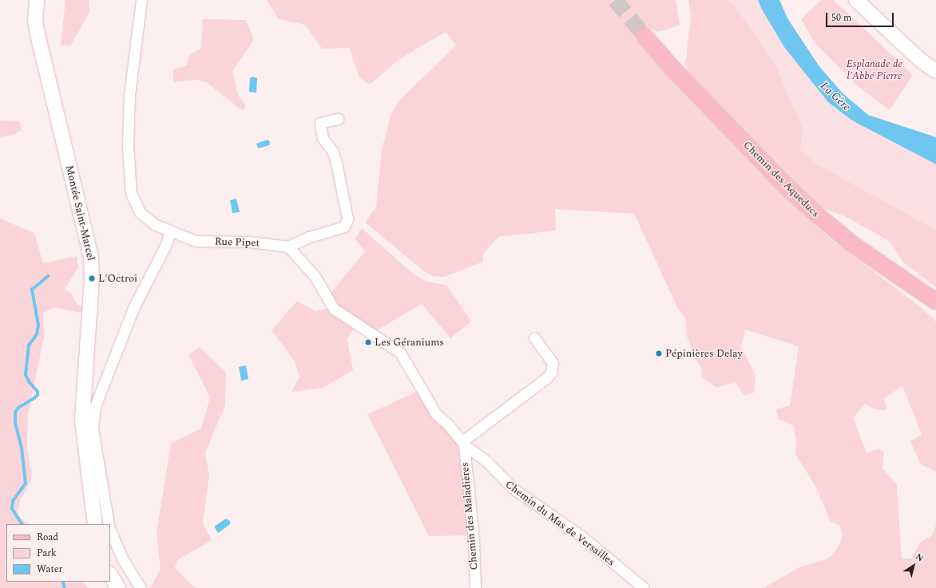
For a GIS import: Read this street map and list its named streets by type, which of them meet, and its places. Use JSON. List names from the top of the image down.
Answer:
{
  "streets": {
    "main road": ["Chemin des Aqueducs", "Montée Saint-Marcel"],
    "street": ["Rue Pipet", "Chemin des Maladières", "Chemin du Mas de Versailles"]
  },
  "crossings": [
    ["Chemin des Maladières", "Chemin du Mas de Versailles"]
  ],
  "water": ["La Gère"],
  "parks": ["Esplanade de l'Abbé Pierre"],
  "places": ["L'Octroi", "Les Géraniums", "Pépinières Delay"],
  "legend": ["Road", "Park", "Water"],
  "scale_bar": "50 m",
  "north": "top right"
}
